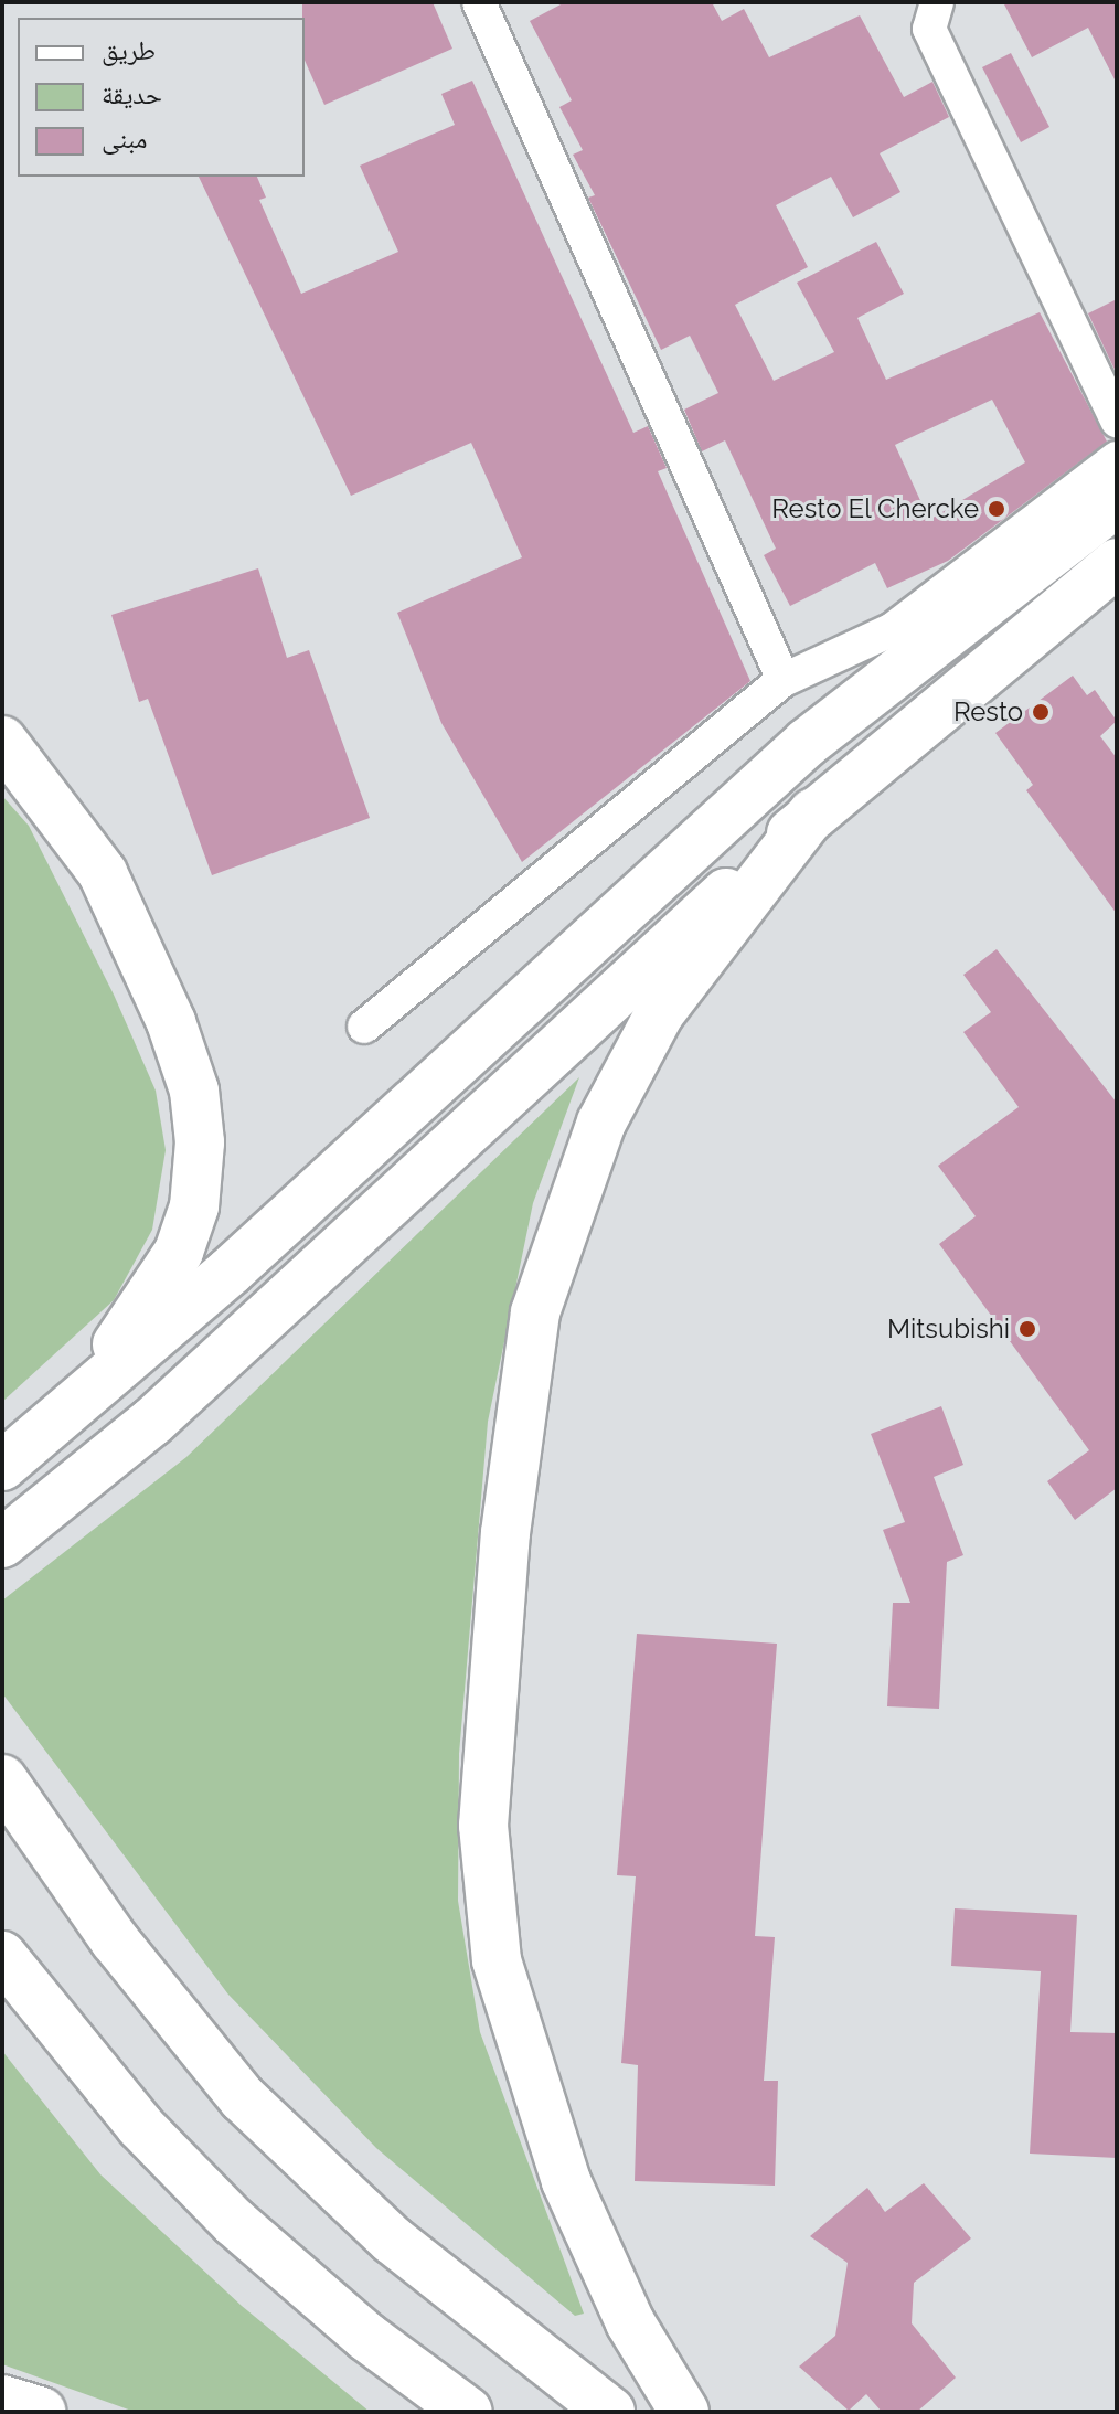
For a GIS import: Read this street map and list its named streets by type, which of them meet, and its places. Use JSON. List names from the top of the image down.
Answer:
{
  "places": ["Resto El Chercke", "Resto", "Mitsubishi"],
  "legend": ["طريق", "حديقة", "مبنى"]
}
